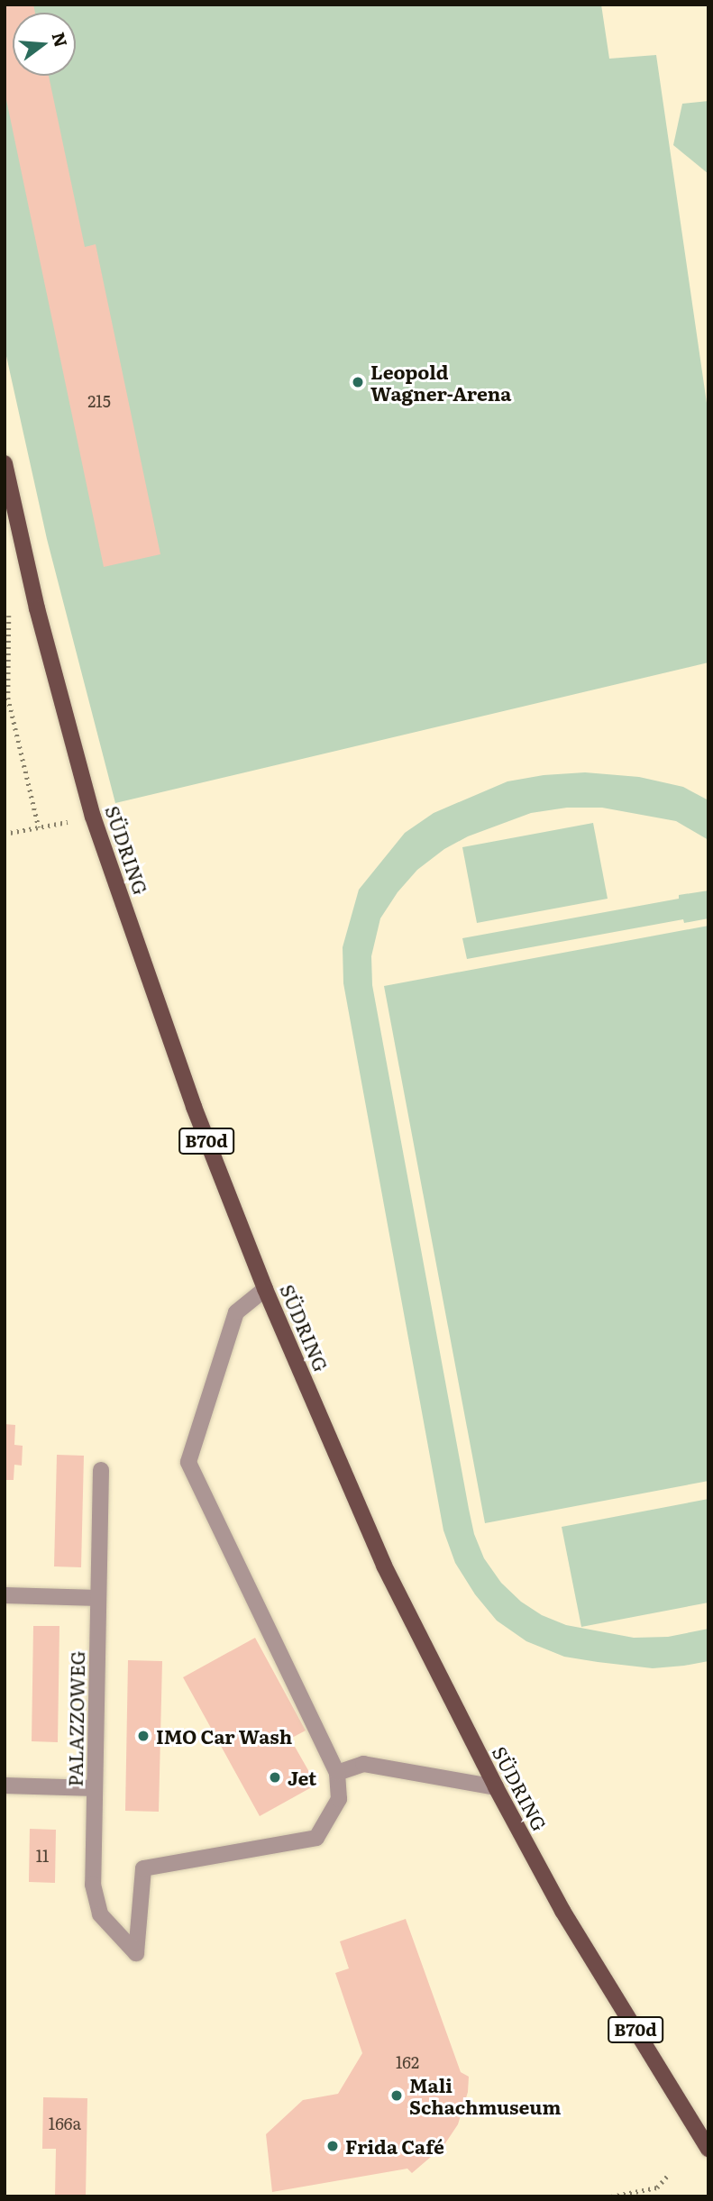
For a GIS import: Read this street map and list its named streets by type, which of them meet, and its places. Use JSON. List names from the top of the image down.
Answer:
{
  "streets": {
    "main road": ["SÜDRING", "B70d"],
    "street": ["PALAZZOWEG"]
  },
  "places": [
    "Leopold Wagner-Arena",
    "IMO Car Wash",
    "Jet",
    "Mali Schachmuseum",
    "Frida Café"
  ],
  "house_numbers": [
    "215",
    "11",
    "162",
    "166a"
  ],
  "north": "right"
}
